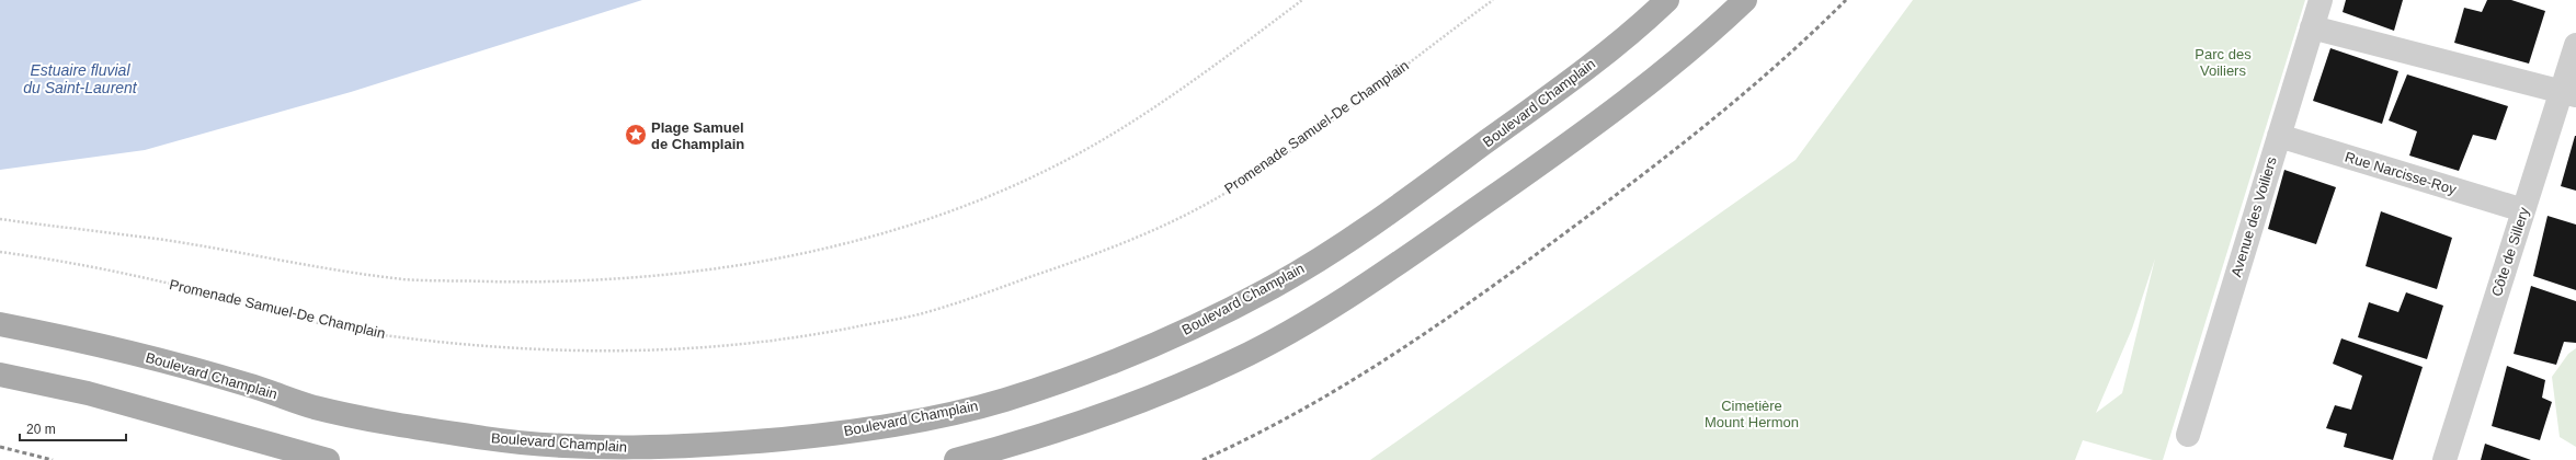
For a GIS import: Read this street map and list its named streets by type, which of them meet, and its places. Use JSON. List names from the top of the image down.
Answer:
{
  "streets": {
    "main road": ["Boulevard Champlain"],
    "street": ["Rue Narcisse-Roy", "Avenue des Voiliers", "Côte de Sillery"],
    "path": ["Promenade Samuel-De Champlain"]
  },
  "crossings": [
    ["Rue Narcisse-Roy", "Avenue des Voiliers"],
    ["Rue Narcisse-Roy", "Côte de Sillery"]
  ],
  "water": ["Estuaire fluvial du Saint-Laurent"],
  "parks": ["Parc des Voiliers", "Cimetière Mount Hermon"],
  "places": {
    "place": ["Plage Samuel de Champlain"]
  },
  "scale_bar": "20 m"
}
